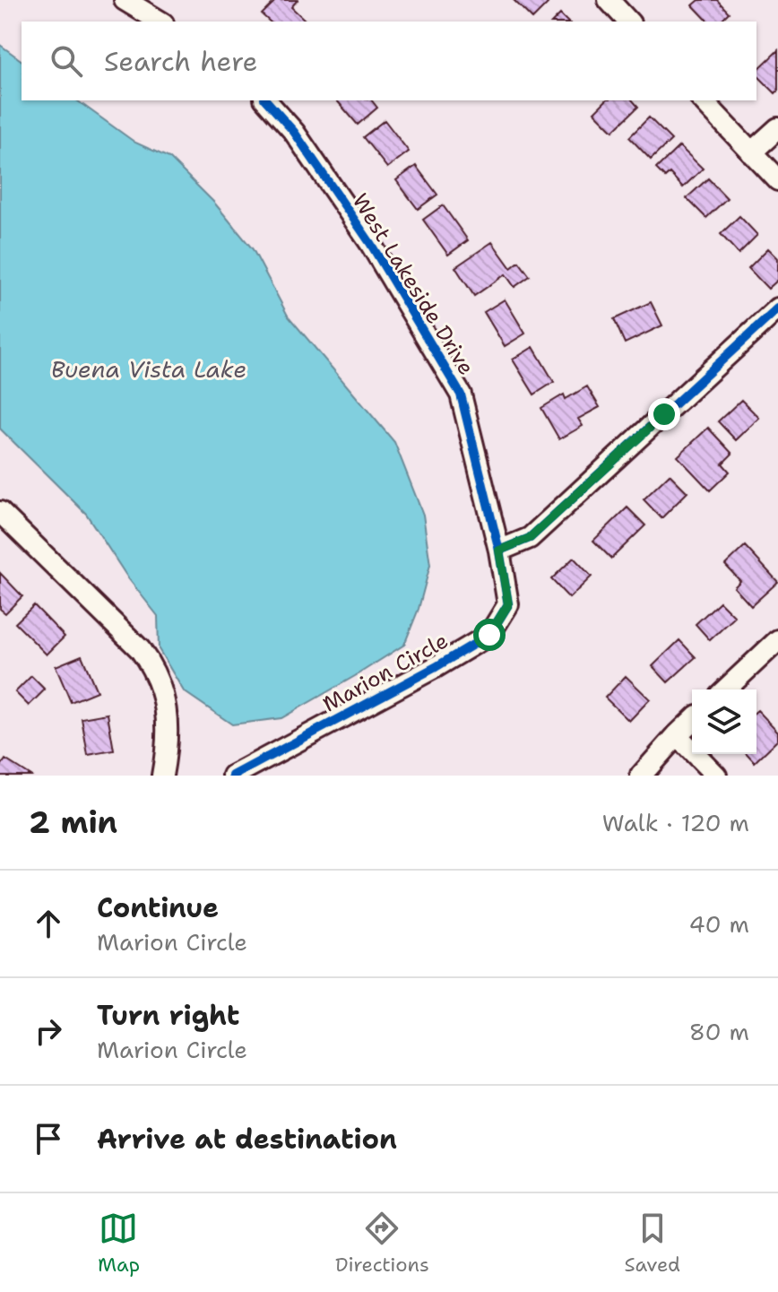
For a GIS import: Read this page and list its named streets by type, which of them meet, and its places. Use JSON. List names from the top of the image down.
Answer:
{
  "streets": {
    "street": ["West Lakeside Drive", "Marion Circle"]
  },
  "crossings": [
    ["West Lakeside Drive", "Marion Circle"]
  ],
  "water": ["Buena Vista Lake"],
  "page": {
    "search": "Search here",
    "heading": ["2 min", "Walk · 120 m"],
    "list": [
      ["Continue", "Marion Circle", "40 m"],
      ["Turn right", "Marion Circle", "80 m"],
      "Arrive at destination"
    ],
    "nav": ["Map", "Directions", "Saved"]
  }
}
